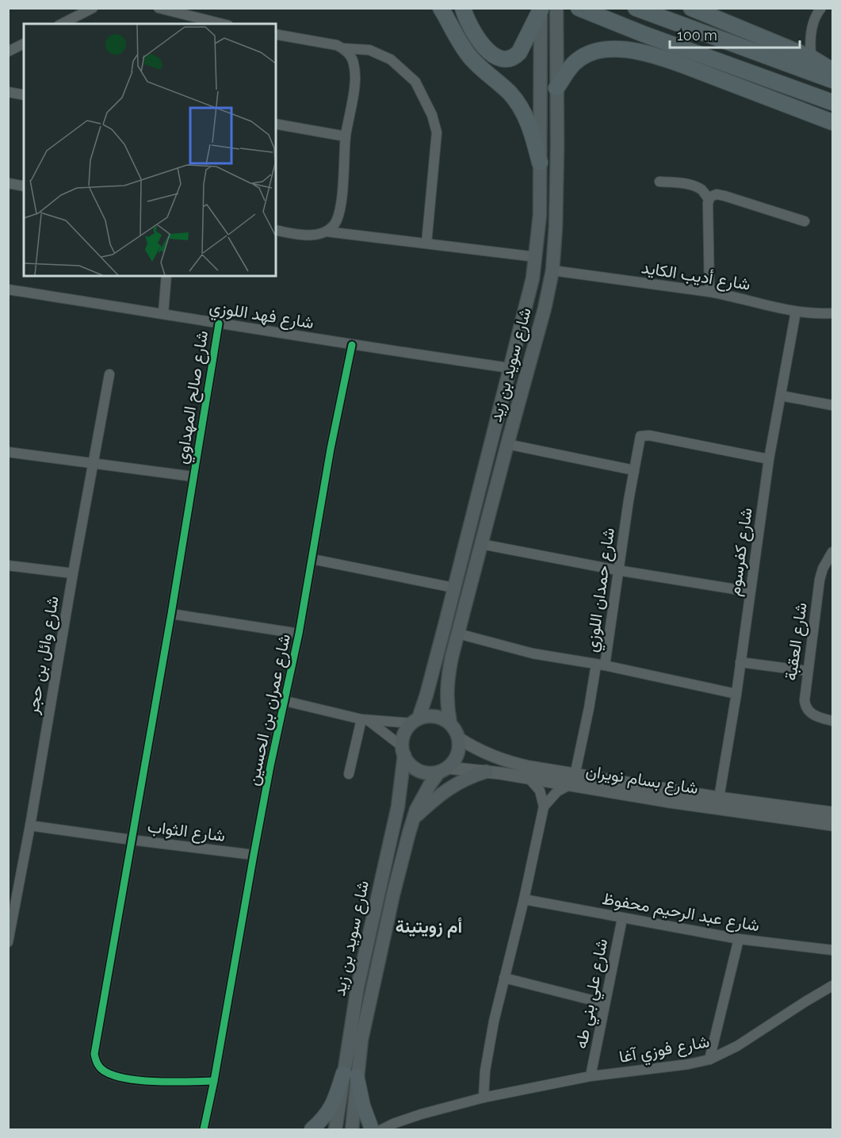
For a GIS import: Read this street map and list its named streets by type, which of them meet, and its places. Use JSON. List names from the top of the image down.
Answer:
{
  "streets": {
    "main road": ["شارع سويد بن زيد"],
    "street": [
      "شارع أديب الكايد",
      "شارع فهد اللوزي",
      "شارع صالح المهداوي",
      "شارع كفرسوم",
      "شارع حمدان اللوزي",
      "شارع العقبة",
      "شارع وائل بن حجر",
      "شارع عمران بن الحسين",
      "شارع بسام نويران",
      "شارع الثواب",
      "شارع عبد الرحيم محفوظ",
      "شارع علي بني طه",
      "شارع فوزي آغا"
    ]
  },
  "crossings": [
    ["شارع أديب الكايد", "شارع سويد بن زيد"],
    ["شارع أديب الكايد", "شارع كفرسوم"],
    ["شارع فهد اللوزي", "شارع سويد بن زيد"],
    ["شارع فهد اللوزي", "شارع صالح المهداوي"],
    ["شارع فهد اللوزي", "شارع عمران بن الحسين"],
    ["شارع سويد بن زيد", "شارع بسام نويران"],
    ["شارع كفرسوم", "شارع حمدان اللوزي"],
    ["شارع كفرسوم", "شارع بسام نويران"],
    ["شارع وائل بن حجر", "شارع الثواب"],
    ["شارع عمران بن الحسين", "شارع الثواب"],
    ["شارع عبد الرحيم محفوظ", "شارع علي بني طه"],
    ["شارع علي بني طه", "شارع فوزي آغا"]
  ],
  "districts": ["أم زويتينة"],
  "scale_bar": "100 m"
}
